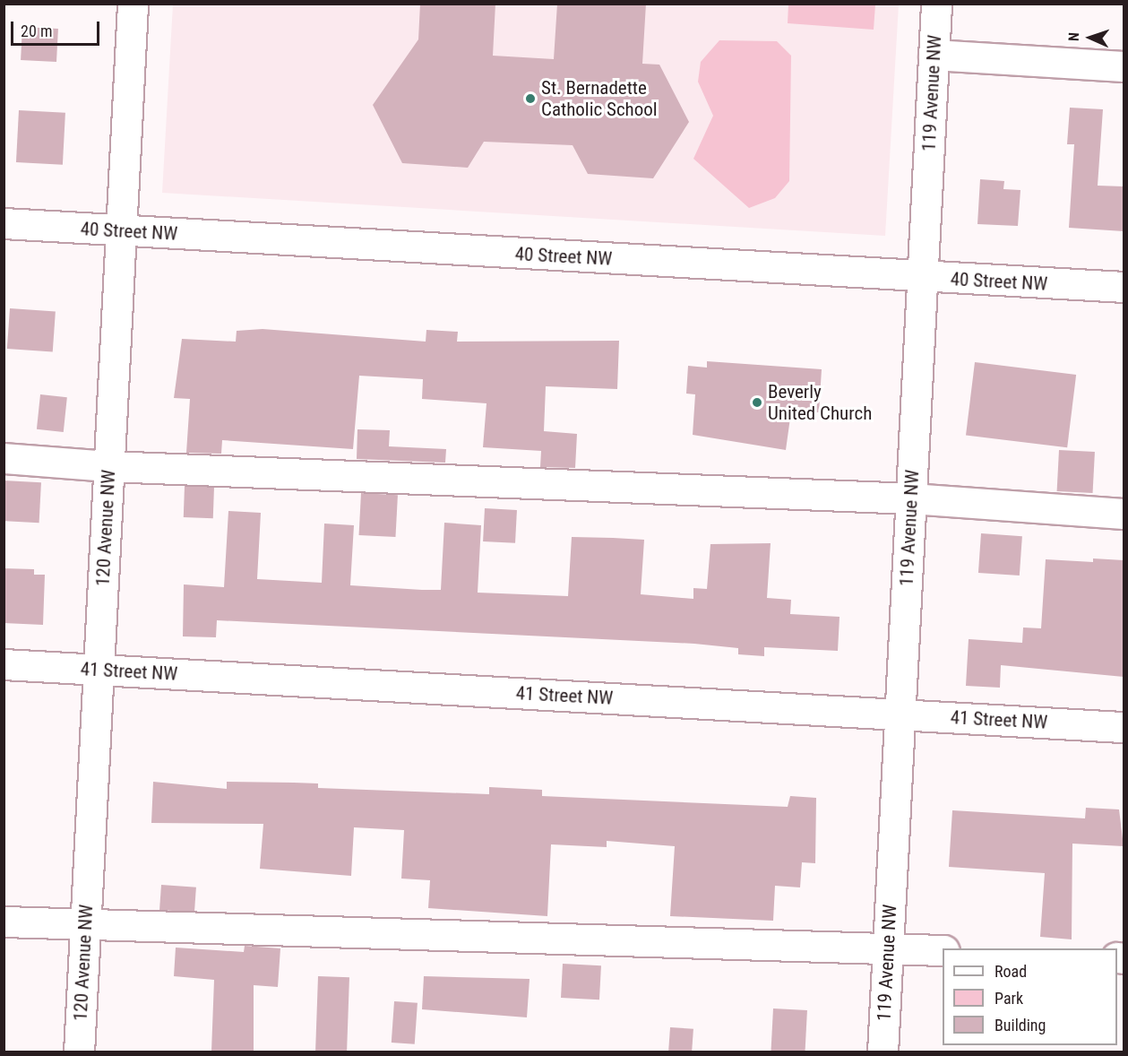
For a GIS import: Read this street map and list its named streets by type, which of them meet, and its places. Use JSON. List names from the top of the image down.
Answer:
{
  "streets": {
    "street": [
      "119 Avenue NW",
      "40 Street NW",
      "120 Avenue NW",
      "41 Street NW"
    ]
  },
  "crossings": [
    ["119 Avenue NW", "40 Street NW"],
    ["119 Avenue NW", "41 Street NW"],
    ["40 Street NW", "120 Avenue NW"],
    ["120 Avenue NW", "41 Street NW"]
  ],
  "places": ["St. Bernadette Catholic School", "Beverly United Church"],
  "legend": ["Road", "Park", "Building"],
  "scale_bar": "20 m",
  "north": "left"
}
